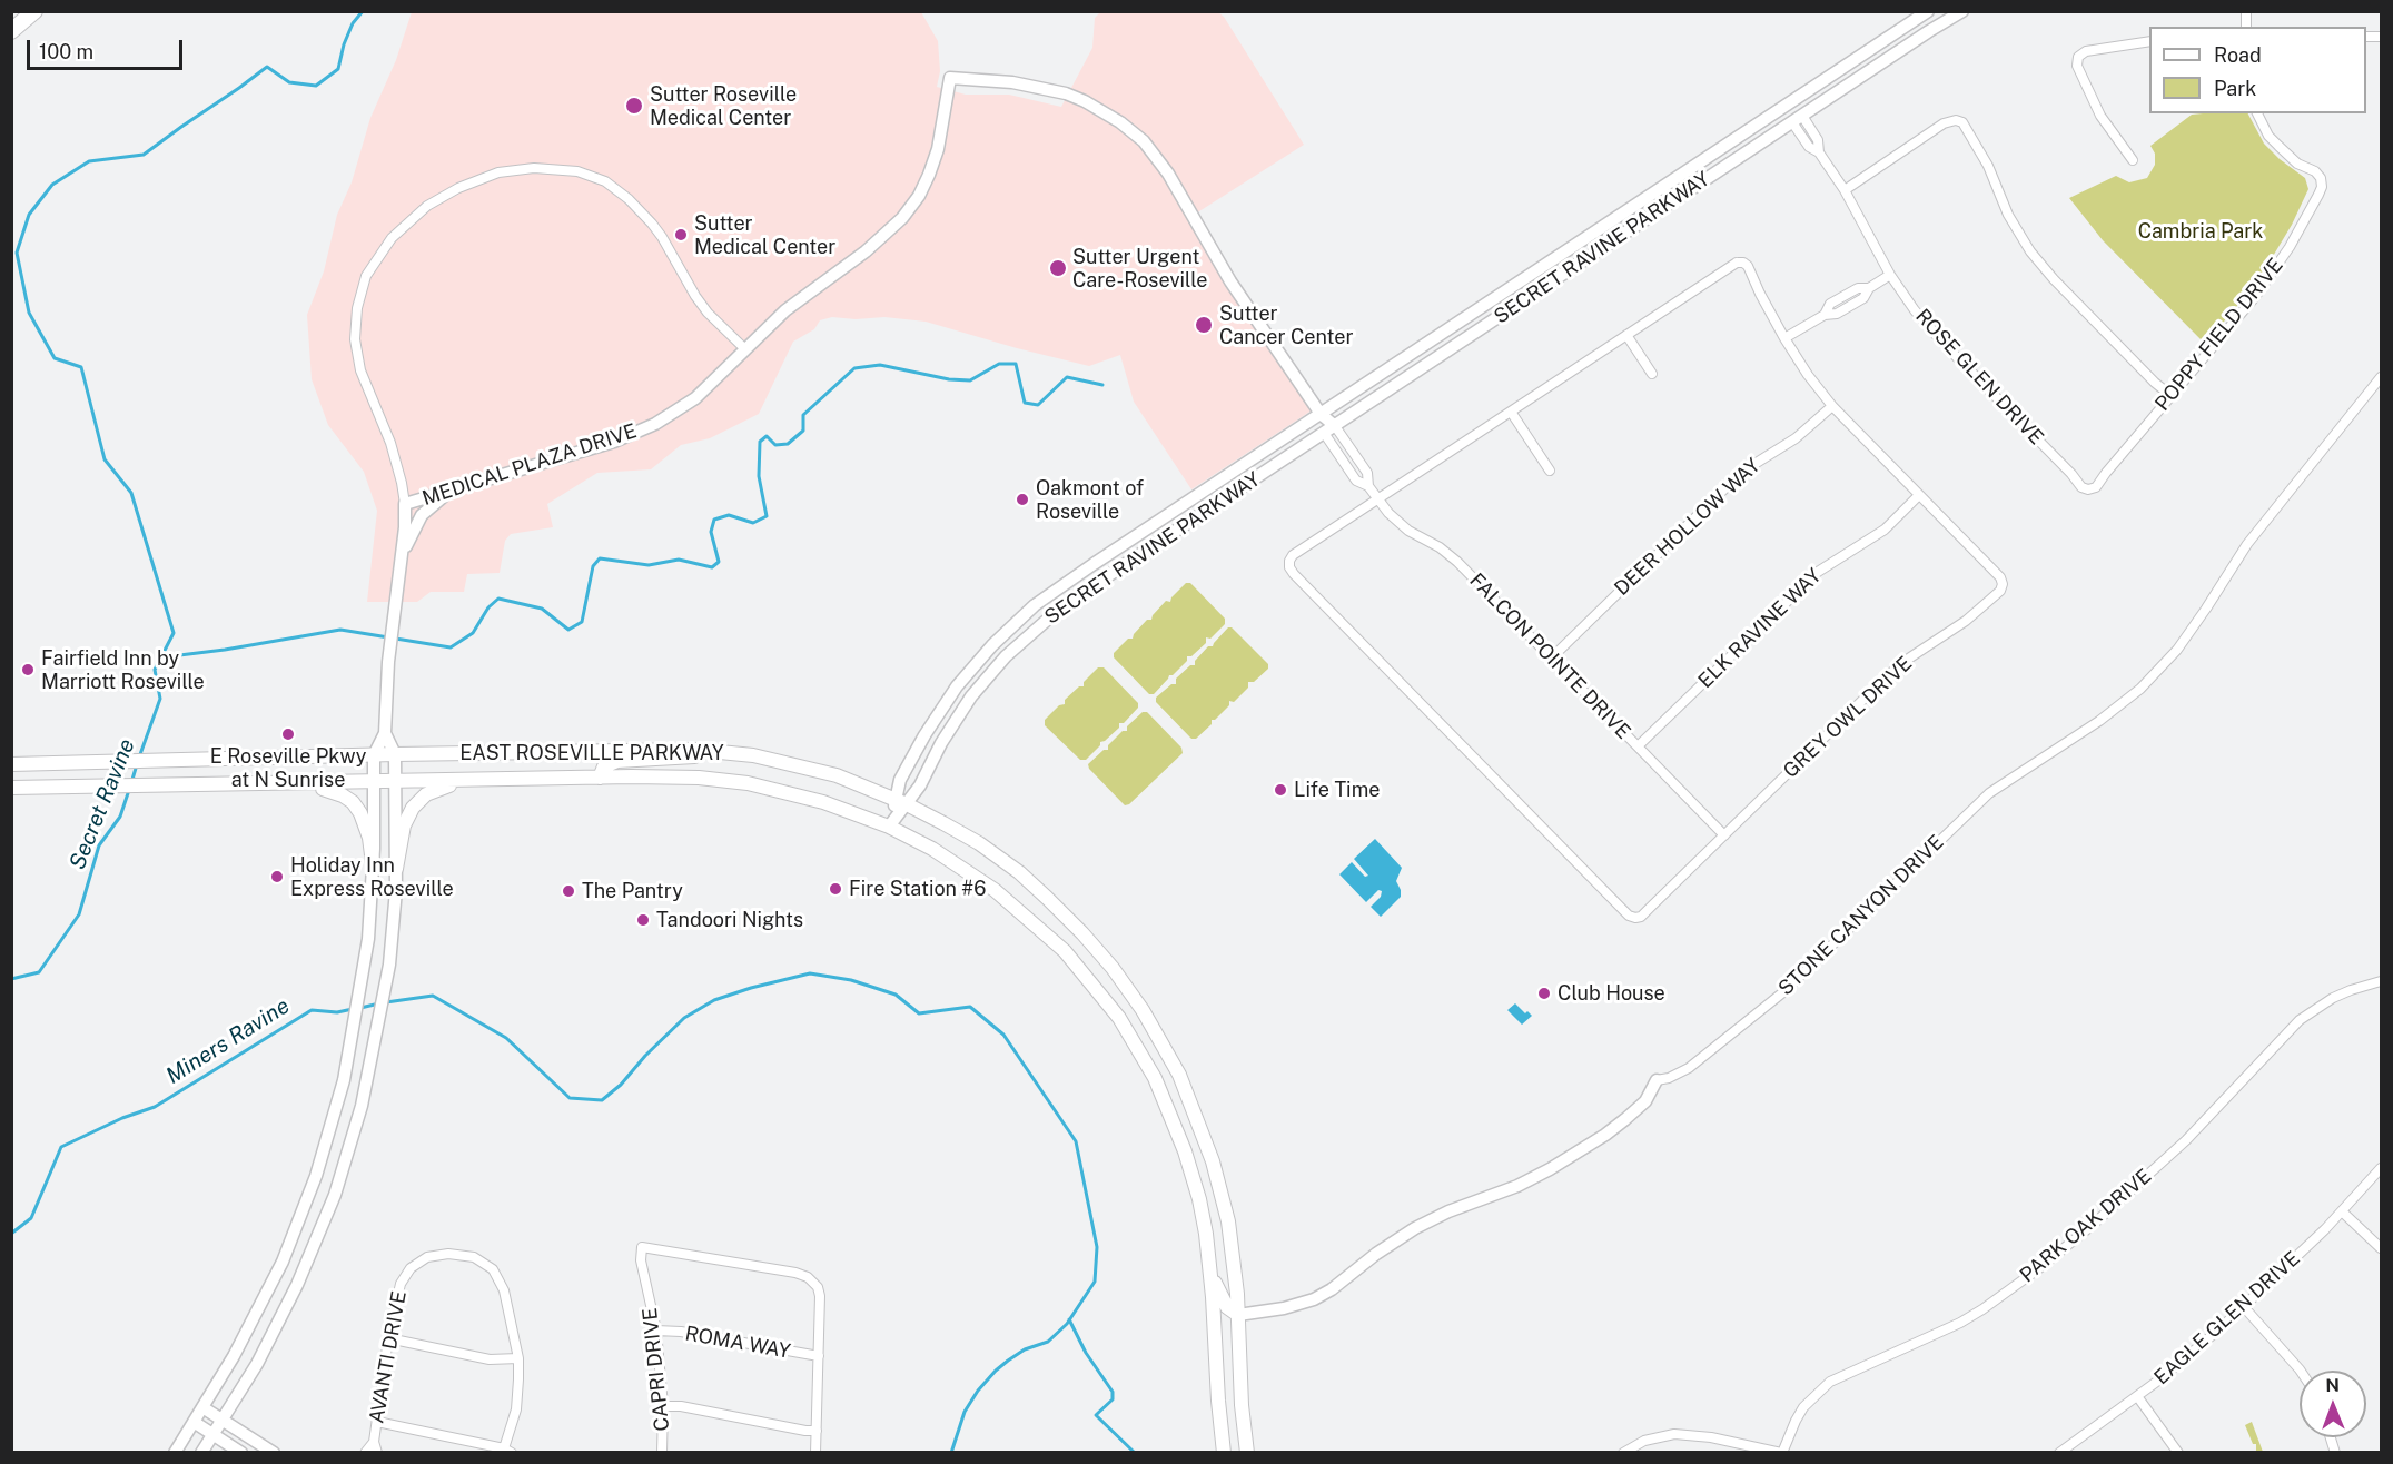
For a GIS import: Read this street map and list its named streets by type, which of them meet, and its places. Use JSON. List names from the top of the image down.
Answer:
{
  "streets": {
    "main road": [
      "SECRET RAVINE PARKWAY",
      "MEDICAL PLAZA DRIVE",
      "EAST ROSEVILLE PARKWAY",
      "STONE CANYON DRIVE"
    ],
    "street": [
      "POPPY FIELD DRIVE",
      "ROSE GLEN DRIVE",
      "DEER HOLLOW WAY",
      "ELK RAVINE WAY",
      "FALCON POINTE DRIVE",
      "GREY OWL DRIVE",
      "PARK OAK DRIVE",
      "EAGLE GLEN DRIVE",
      "ROMA WAY",
      "AVANTI DRIVE",
      "CAPRI DRIVE"
    ]
  },
  "crossings": [
    ["SECRET RAVINE PARKWAY", "ROSE GLEN DRIVE"],
    ["SECRET RAVINE PARKWAY", "MEDICAL PLAZA DRIVE"],
    ["SECRET RAVINE PARKWAY", "FALCON POINTE DRIVE"],
    ["SECRET RAVINE PARKWAY", "EAST ROSEVILLE PARKWAY"],
    ["POPPY FIELD DRIVE", "ROSE GLEN DRIVE"],
    ["DEER HOLLOW WAY", "FALCON POINTE DRIVE"],
    ["DEER HOLLOW WAY", "GREY OWL DRIVE"],
    ["ELK RAVINE WAY", "FALCON POINTE DRIVE"],
    ["ELK RAVINE WAY", "GREY OWL DRIVE"],
    ["FALCON POINTE DRIVE", "GREY OWL DRIVE"],
    ["EAST ROSEVILLE PARKWAY", "STONE CANYON DRIVE"],
    ["ROMA WAY", "CAPRI DRIVE"]
  ],
  "water": ["Secret Ravine", "Miners Ravine"],
  "parks": ["Cambria Park"],
  "places": [
    "Sutter Roseville Medical Center",
    "Sutter Medical Center",
    "Sutter Urgent Care-Roseville",
    "Sutter Cancer Center",
    "Oakmont of Roseville",
    "Fairfield Inn by Marriott Roseville",
    "E Roseville Pkwy at N Sunrise",
    "Life Time",
    "Holiday Inn Express Roseville",
    "Fire Station #6",
    "The Pantry",
    "Tandoori Nights",
    "Club House"
  ],
  "legend": ["Road", "Park"],
  "scale_bar": "100 m",
  "north": "top"
}
